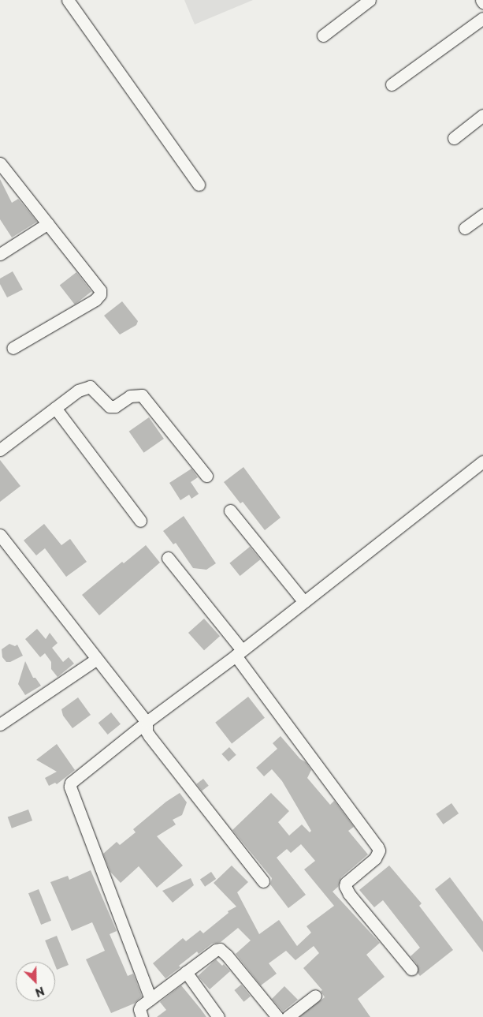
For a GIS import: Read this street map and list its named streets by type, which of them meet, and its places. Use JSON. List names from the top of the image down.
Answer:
{
  "north": "bottom right"
}
